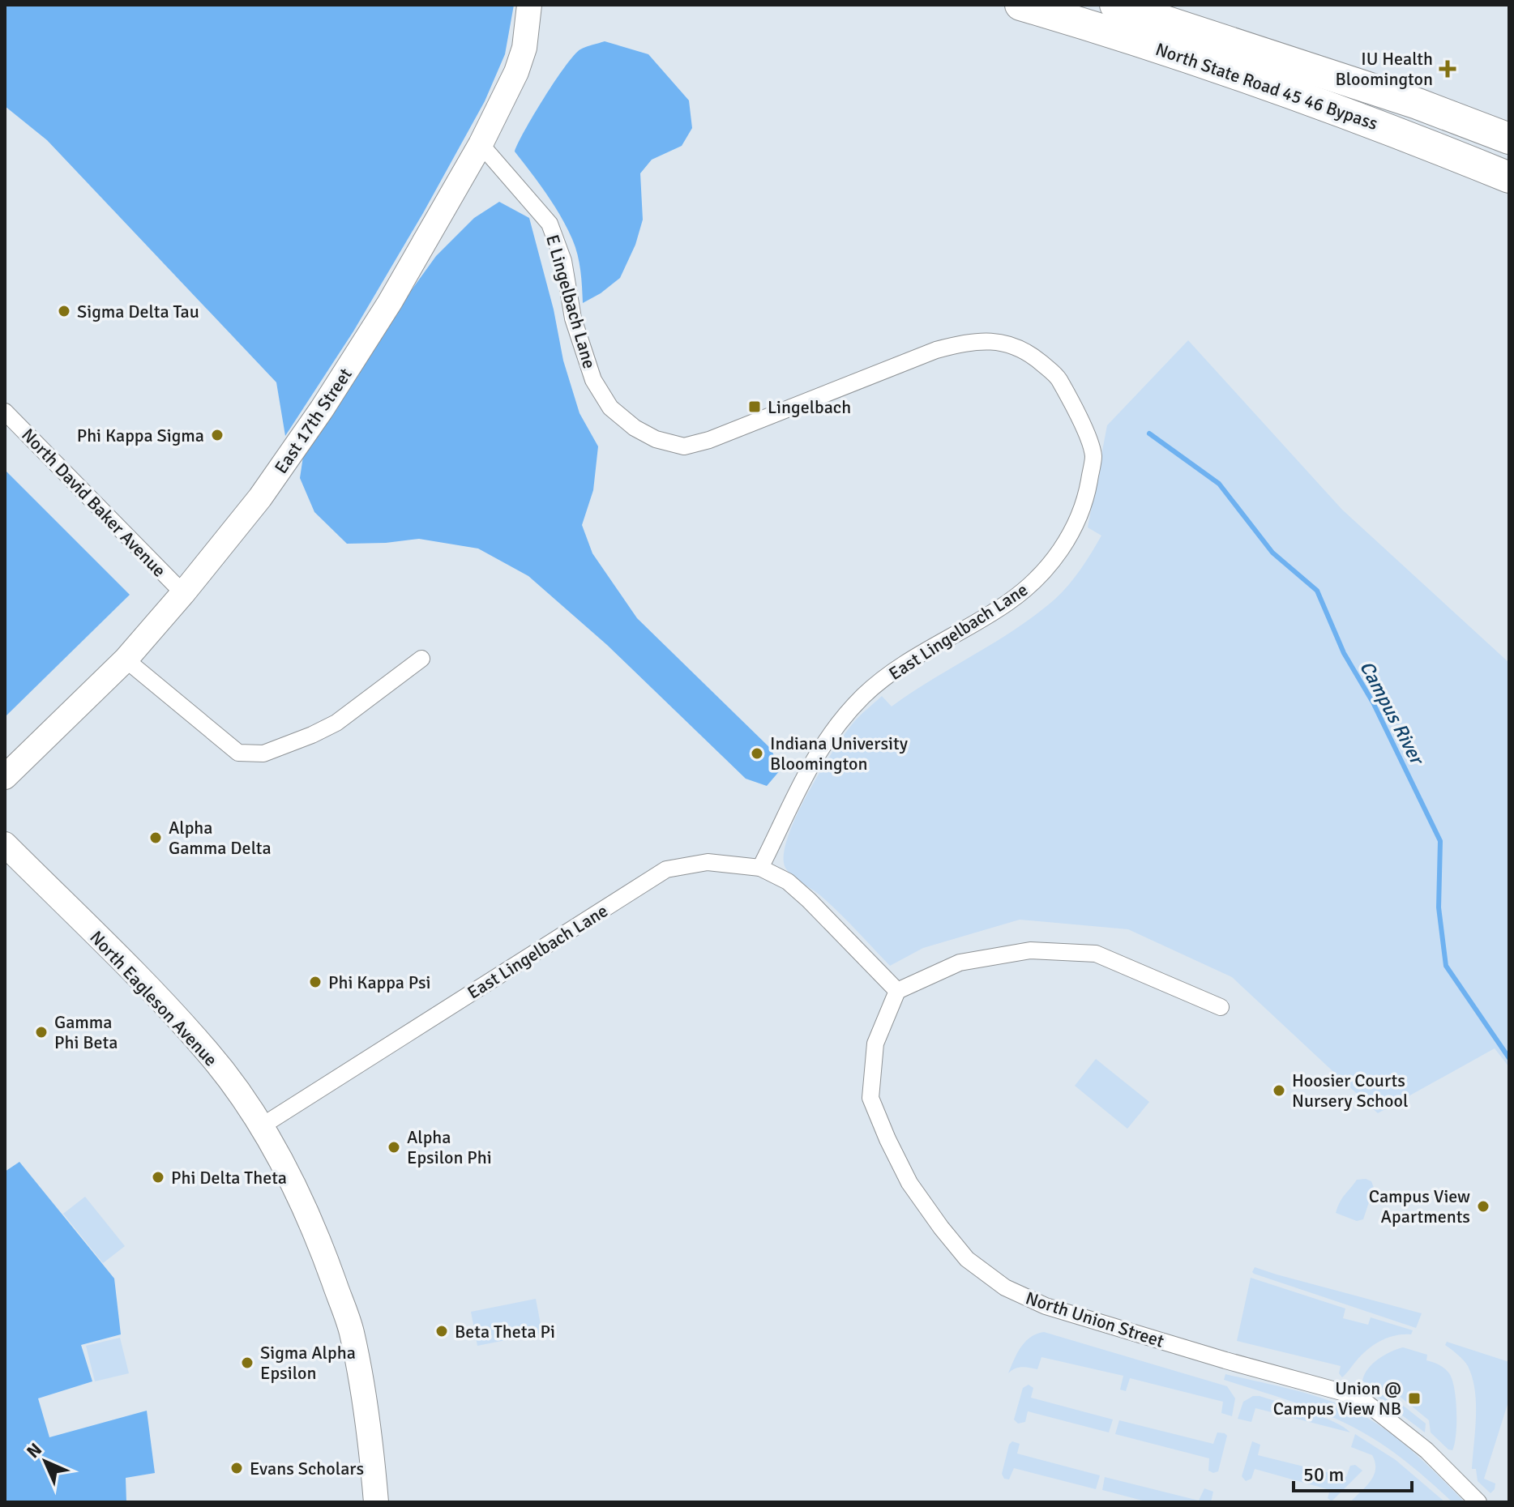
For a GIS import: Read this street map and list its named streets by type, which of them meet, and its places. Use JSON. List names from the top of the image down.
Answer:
{
  "streets": {
    "highway": ["North State Road 45 46 Bypass"],
    "main road": ["East 17th Street", "North Eagleson Avenue"],
    "street": [
      "E Lingelbach Lane",
      "North David Baker Avenue",
      "East Lingelbach Lane",
      "North Union Street"
    ]
  },
  "crossings": [
    ["E Lingelbach Lane", "East 17th Street"],
    ["E Lingelbach Lane", "East Lingelbach Lane"],
    ["East 17th Street", "North David Baker Avenue"],
    ["East Lingelbach Lane", "North Eagleson Avenue"]
  ],
  "water": ["Campus River"],
  "places": {
    "health": ["IU Health Bloomington"],
    "other": [
      "Sigma Delta Tau",
      "Phi Kappa Sigma",
      "Indiana University Bloomington",
      "Alpha Gamma Delta",
      "Phi Kappa Psi",
      "Gamma Phi Beta",
      "Hoosier Courts Nursery School",
      "Alpha Epsilon Phi",
      "Phi Delta Theta",
      "Campus View Apartments",
      "Beta Theta Pi",
      "Sigma Alpha Epsilon",
      "Evans Scholars"
    ],
    "transit": ["Lingelbach", "Union @ Campus View NB"]
  },
  "scale_bar": "50 m",
  "north": "top left"
}
